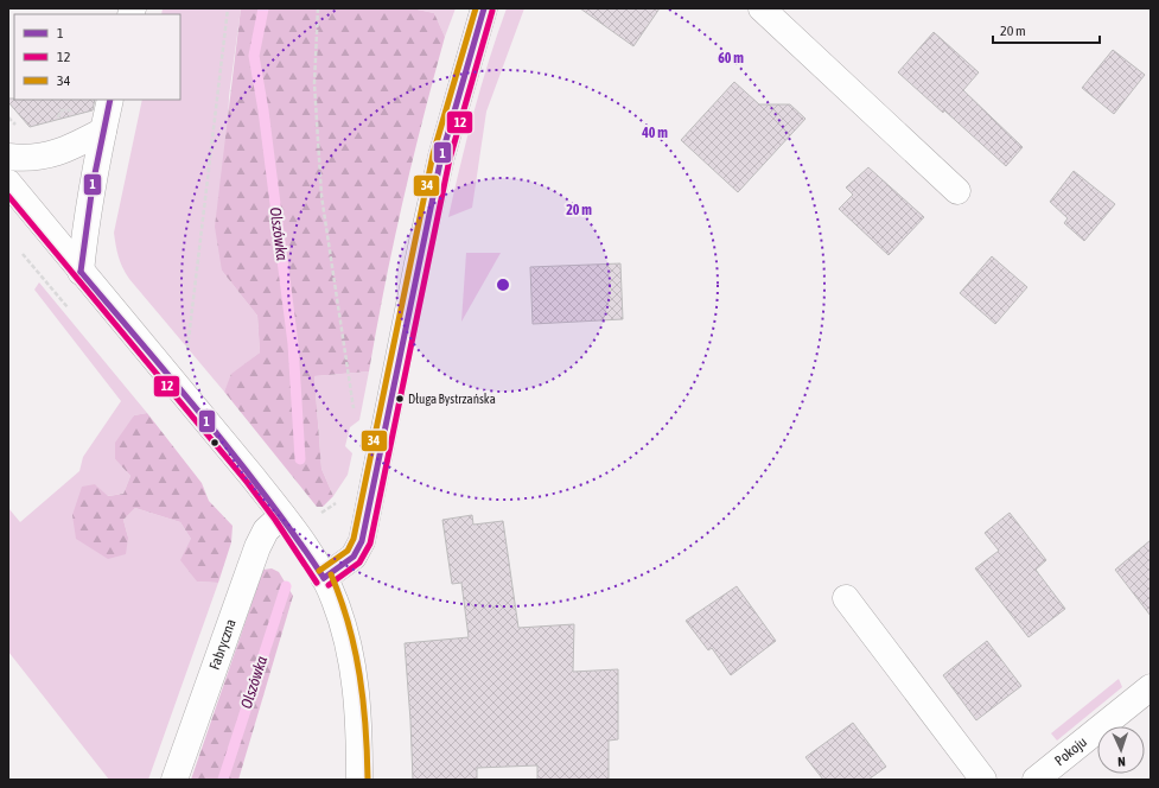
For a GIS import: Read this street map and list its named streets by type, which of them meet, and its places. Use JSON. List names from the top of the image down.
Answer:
{
  "streets": {
    "street": ["Fabryczna", "Pokoju"]
  },
  "water": ["Olszówka"],
  "places": ["Długa Bystrzańska"],
  "lines": ["transit line 1", "transit line 34", "transit line 12"],
  "legend": ["1", "12", "34"],
  "scale_bar": "20 m",
  "north": "bottom",
  "rings": ["60 m", "40 m", "20 m"]
}
